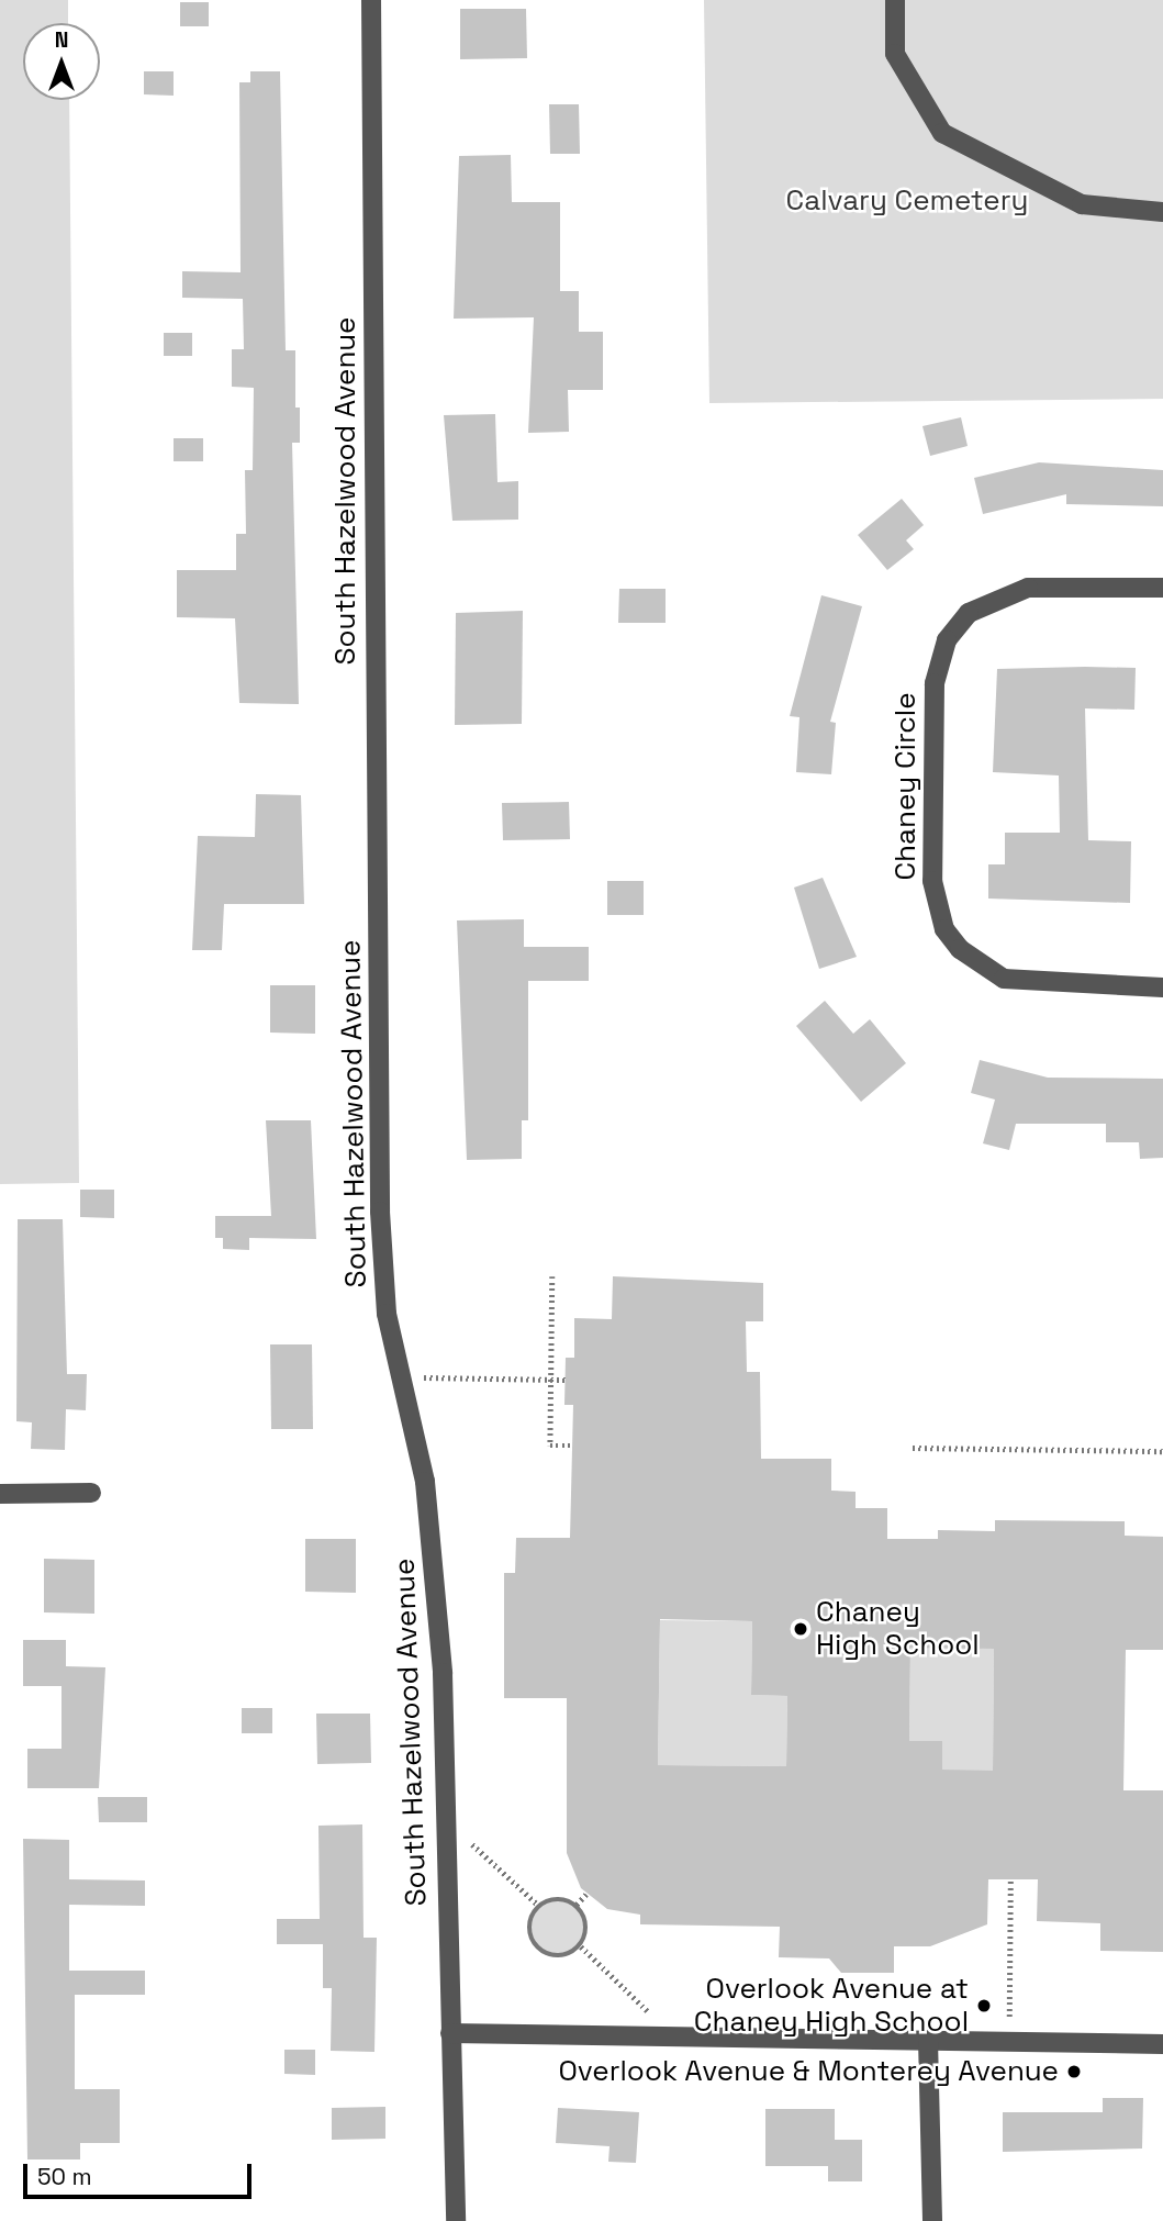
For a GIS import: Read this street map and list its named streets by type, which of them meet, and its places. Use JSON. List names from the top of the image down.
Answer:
{
  "streets": {
    "street": ["South Hazelwood Avenue", "Chaney Circle"]
  },
  "parks": ["Calvary Cemetery"],
  "places": ["Chaney High School", "Overlook Avenue at Chaney High School", "Overlook Avenue & Monterey Avenue"],
  "scale_bar": "50 m",
  "north": "top"
}
